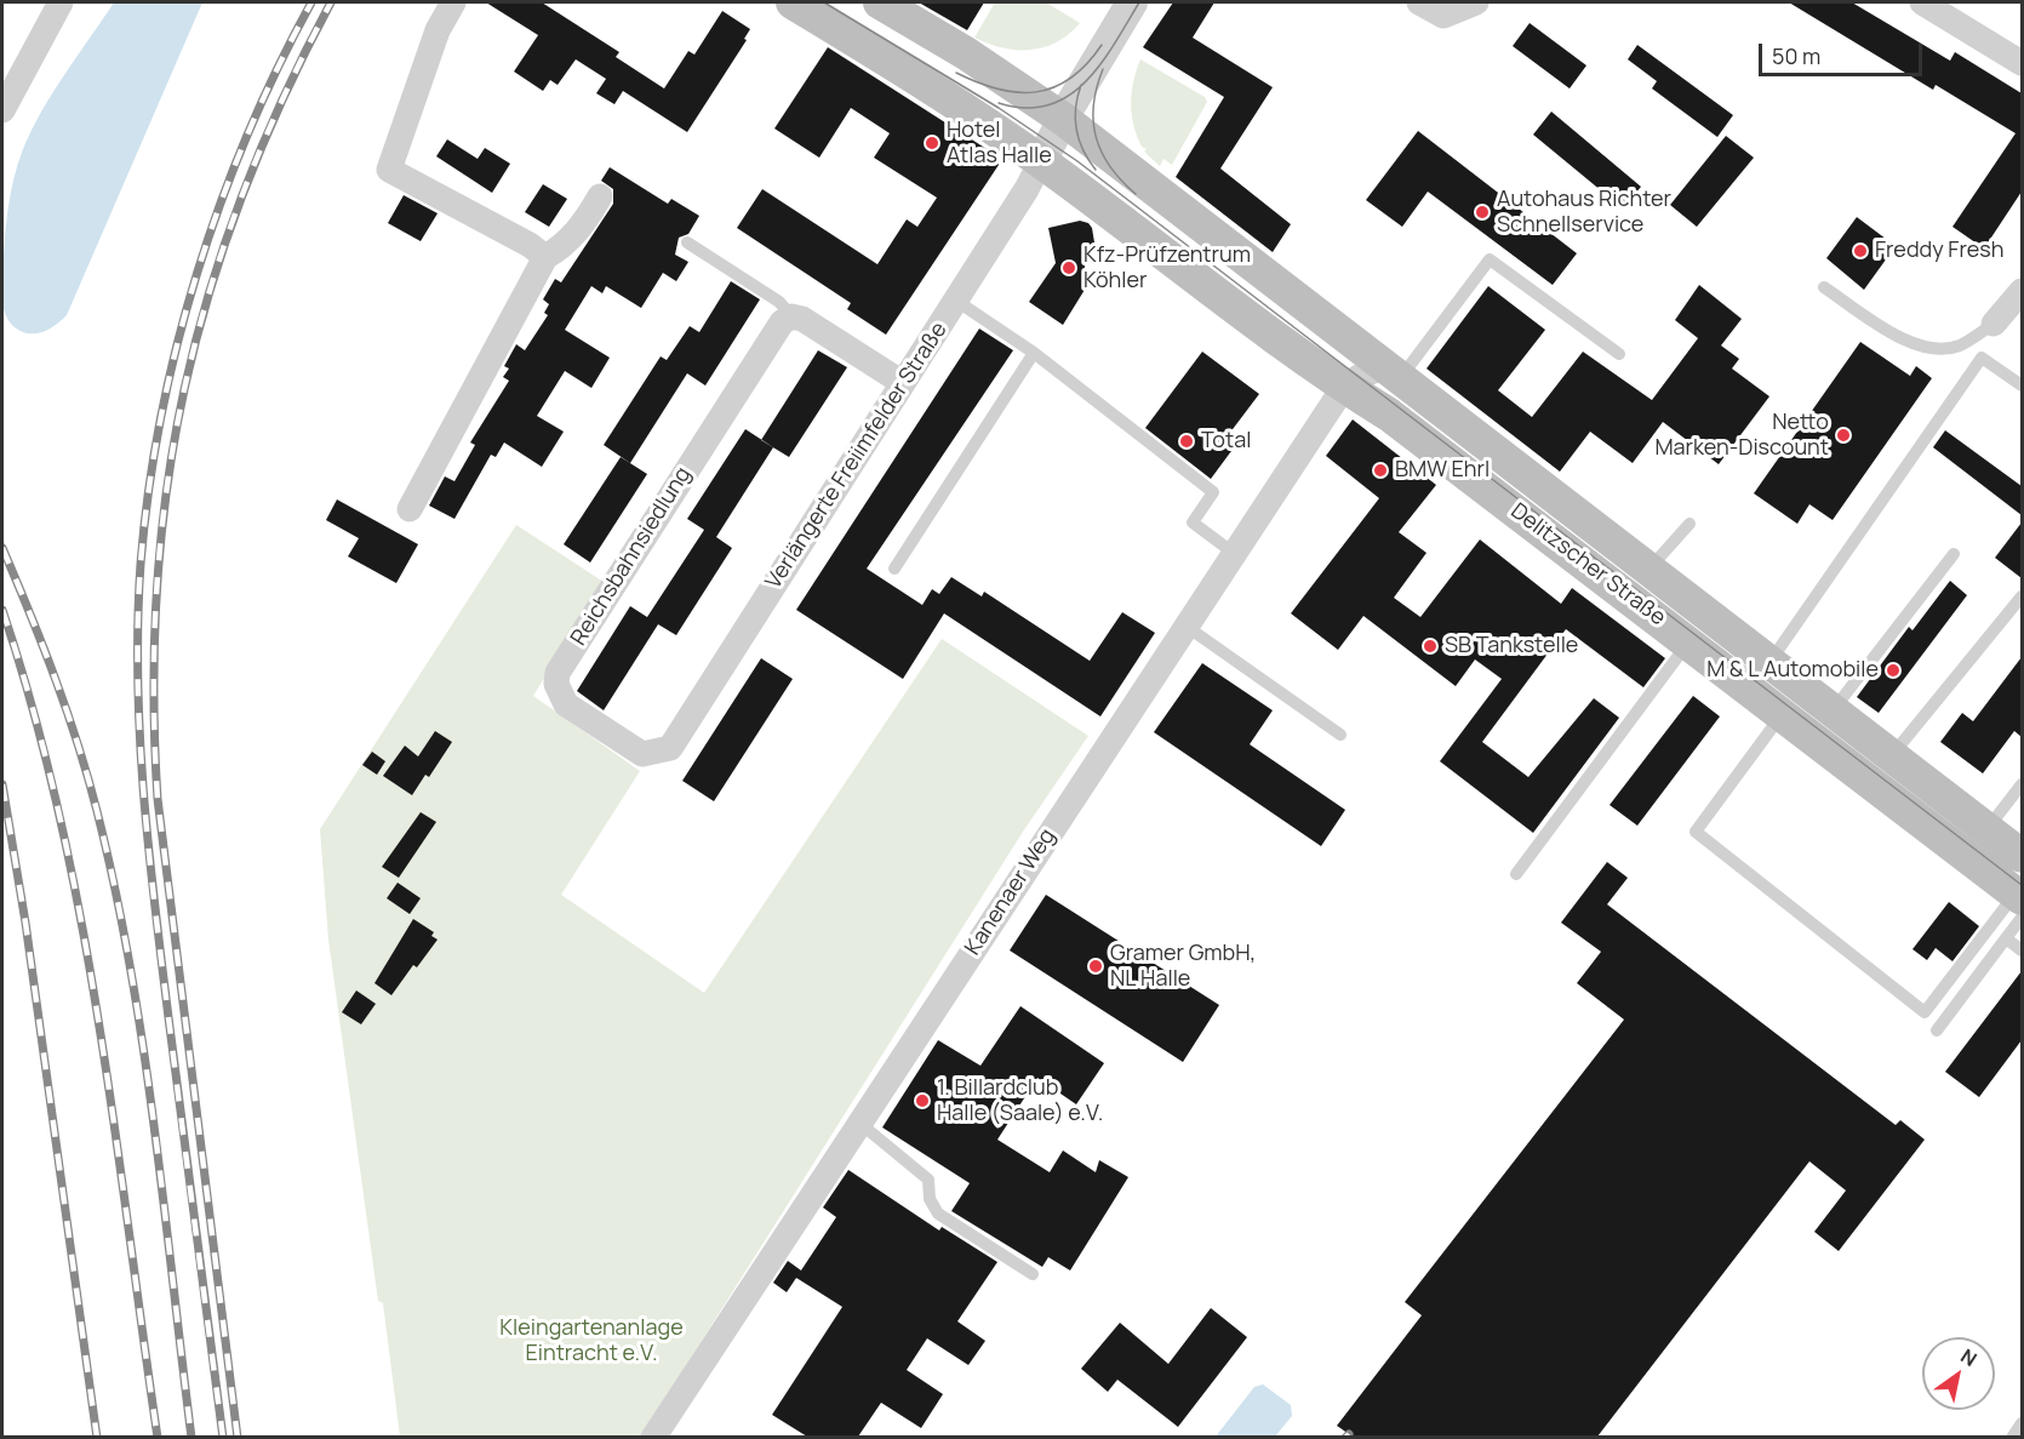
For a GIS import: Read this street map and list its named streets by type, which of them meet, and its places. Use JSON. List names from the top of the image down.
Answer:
{
  "streets": {
    "main road": ["Delitzscher Straße"],
    "street": ["Verlängerte Freiimfelder Straße", "Reichsbahnsiedlung", "Kanenaer Weg"]
  },
  "crossings": [
    ["Verlängerte Freiimfelder Straße", "Reichsbahnsiedlung"],
    ["Verlängerte Freiimfelder Straße", "Delitzscher Straße"],
    ["Delitzscher Straße", "Kanenaer Weg"]
  ],
  "parks": ["Kleingartenanlage Eintracht e.V."],
  "places": [
    "Hotel Atlas Halle",
    "Autohaus Richter Schnellservice",
    "Freddy Fresh",
    "Kfz-Prüfzentrum Köhler",
    "Netto Marken-Discount",
    "Total",
    "BMW Ehrl",
    "SB Tankstelle",
    "M & L Automobile",
    "Gramer GmbH, NL Halle",
    "1. Billardclub Halle (Saale) e.V."
  ],
  "scale_bar": "50 m",
  "north": "top right"
}
